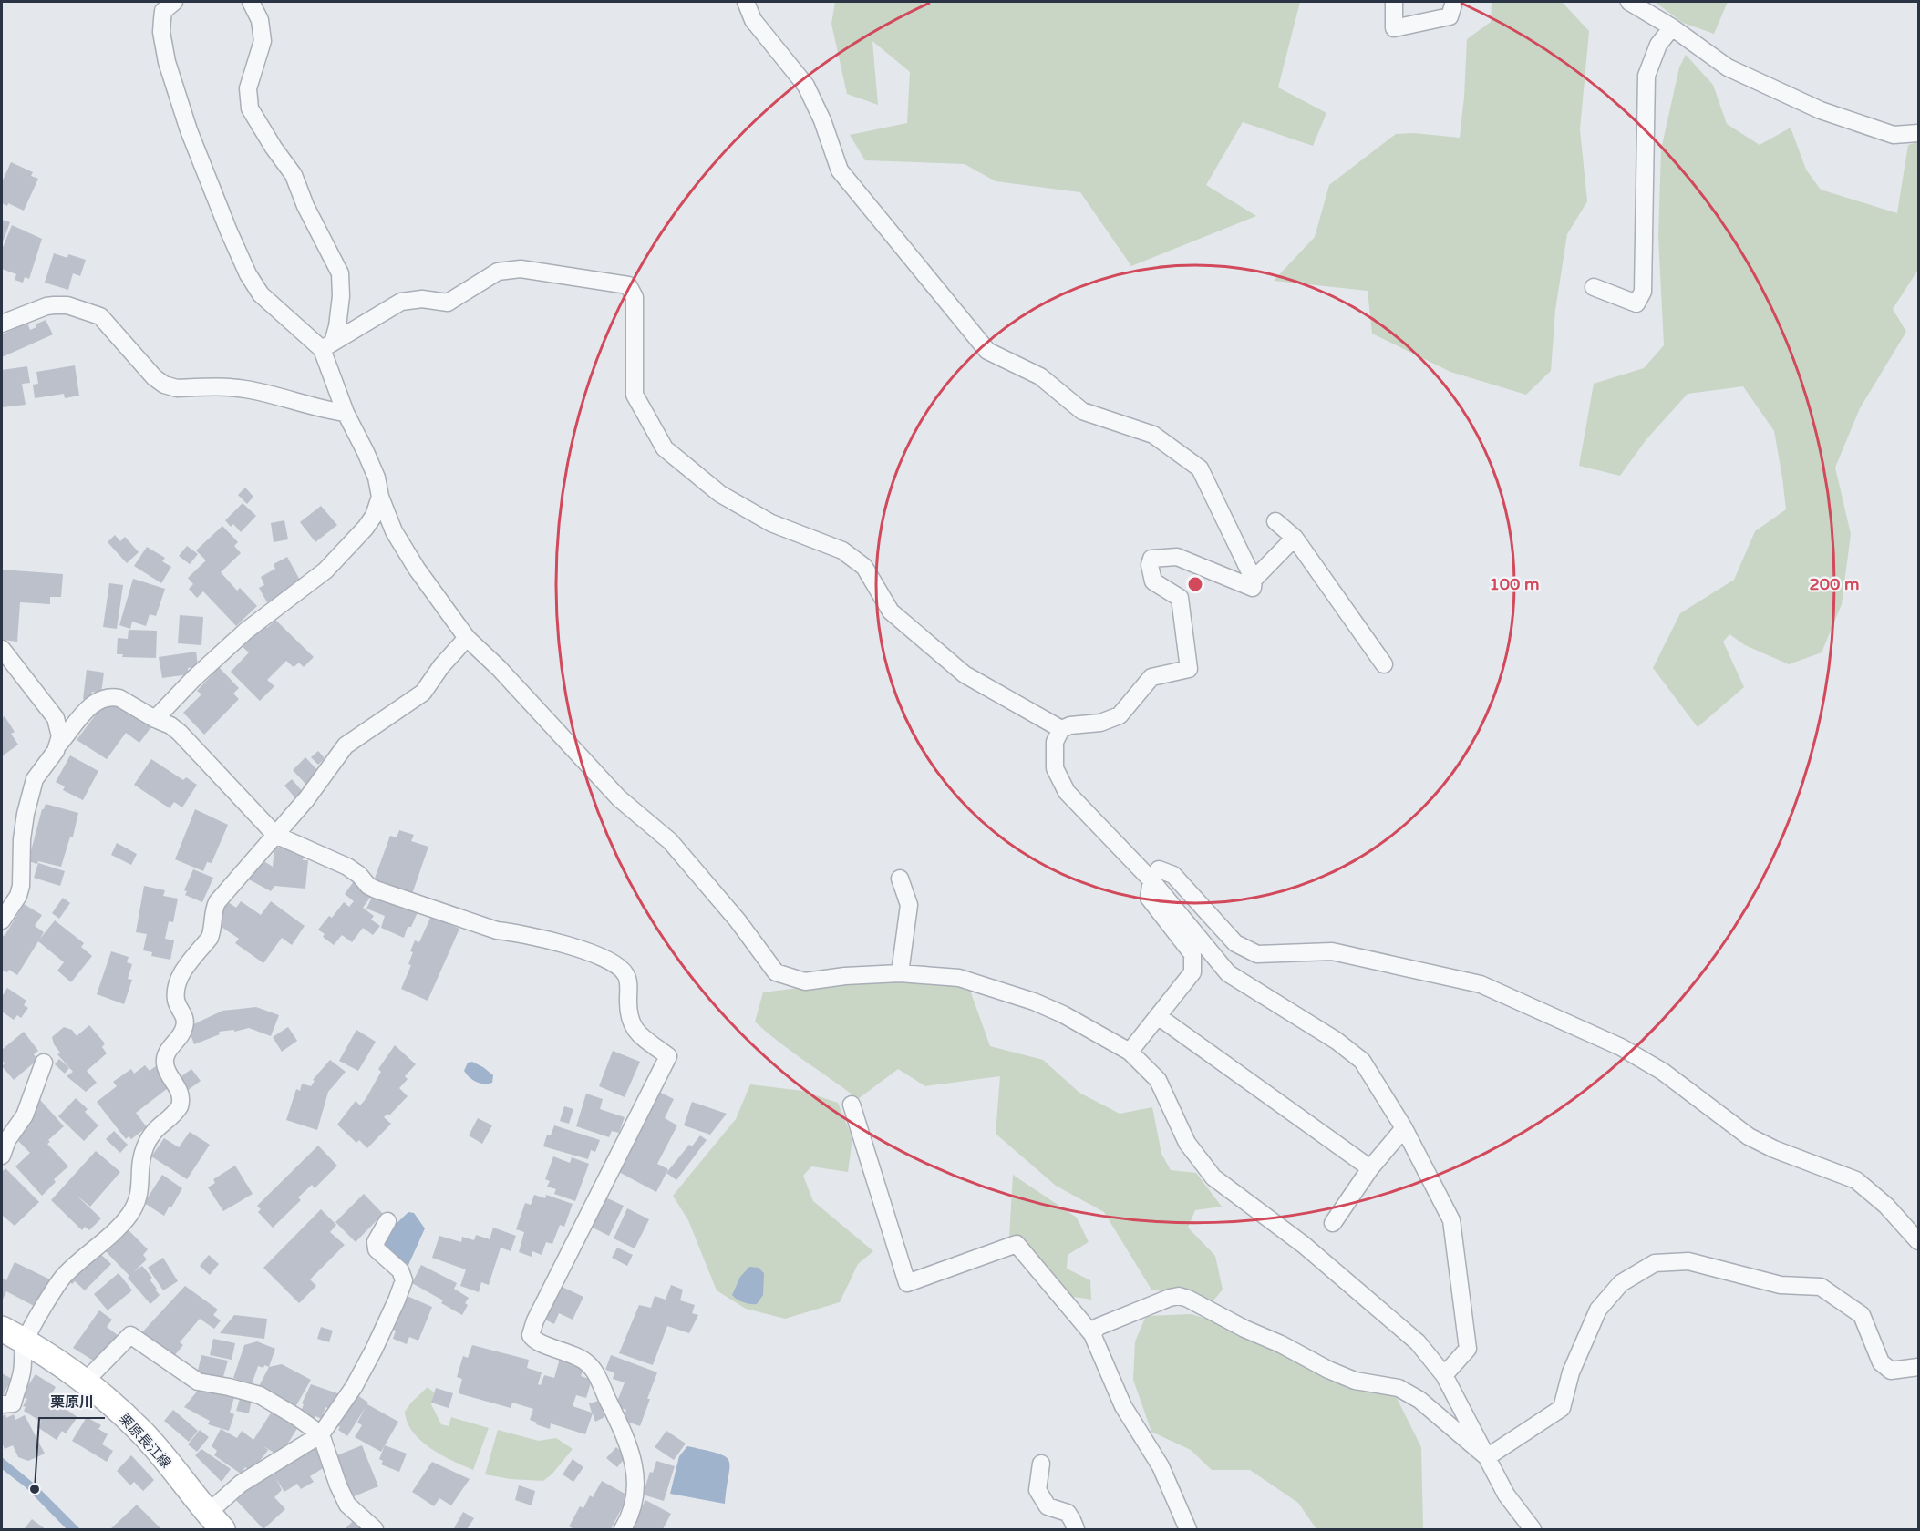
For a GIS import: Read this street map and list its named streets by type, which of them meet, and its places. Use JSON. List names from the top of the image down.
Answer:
{
  "streets": {
    "main road": ["栗原長江線"]
  },
  "places": ["栗原川"],
  "rings": ["100 m", "200 m"]
}
